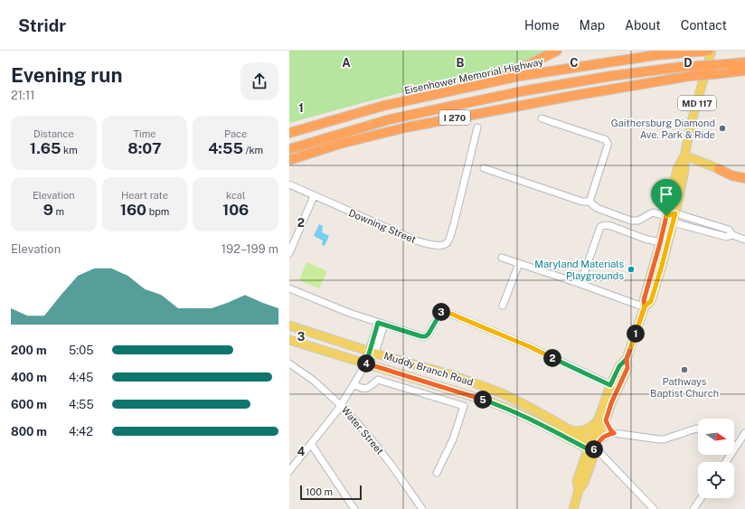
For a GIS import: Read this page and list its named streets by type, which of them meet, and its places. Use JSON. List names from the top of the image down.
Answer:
{
  "streets": {
    "highway": ["Eisenhower Memorial Highway", "I 270"],
    "main road": ["MD 117", "Muddy Branch Road"],
    "street": ["Downing Street", "Water Street"]
  },
  "crossings": [
    ["MD 117", "Muddy Branch Road"]
  ],
  "places": ["Gaithersburg Diamond Ave. Park & Ride", "Maryland Materials Playgrounds", "Pathways Baptist Church"],
  "scale_bar": "100 m",
  "north": "right",
  "page": {
    "header": "Stridr",
    "nav": [
      "Home",
      "Map",
      "About",
      "Contact"
    ],
    "heading": ["Evening run", "21:11"],
    "stats": [
      ["Distance", "1.65 km"],
      ["Time", "8:07"],
      ["Pace", "4:55 /km"],
      ["Elevation", "9 m"],
      ["Heart rate", "160 bpm"],
      ["kcal", "106"]
    ],
    "chart": ["Elevation", "192–199 m"],
    "pins": [
      "3",
      "1",
      "2",
      "4",
      "5",
      "6"
    ],
    "list": [
      {
        "name": "200 m",
        "note": "5:05"
      },
      {
        "name": "400 m",
        "note": "4:45"
      },
      {
        "name": "600 m",
        "note": "4:55"
      },
      {
        "name": "800 m",
        "note": "4:42"
      }
    ],
    "scale": "100 m"
  },
  "grid": {
    "columns": [
      "A",
      "B",
      "C",
      "D"
    ],
    "rows": [
      "1",
      "2",
      "3",
      "4"
    ]
  }
}
